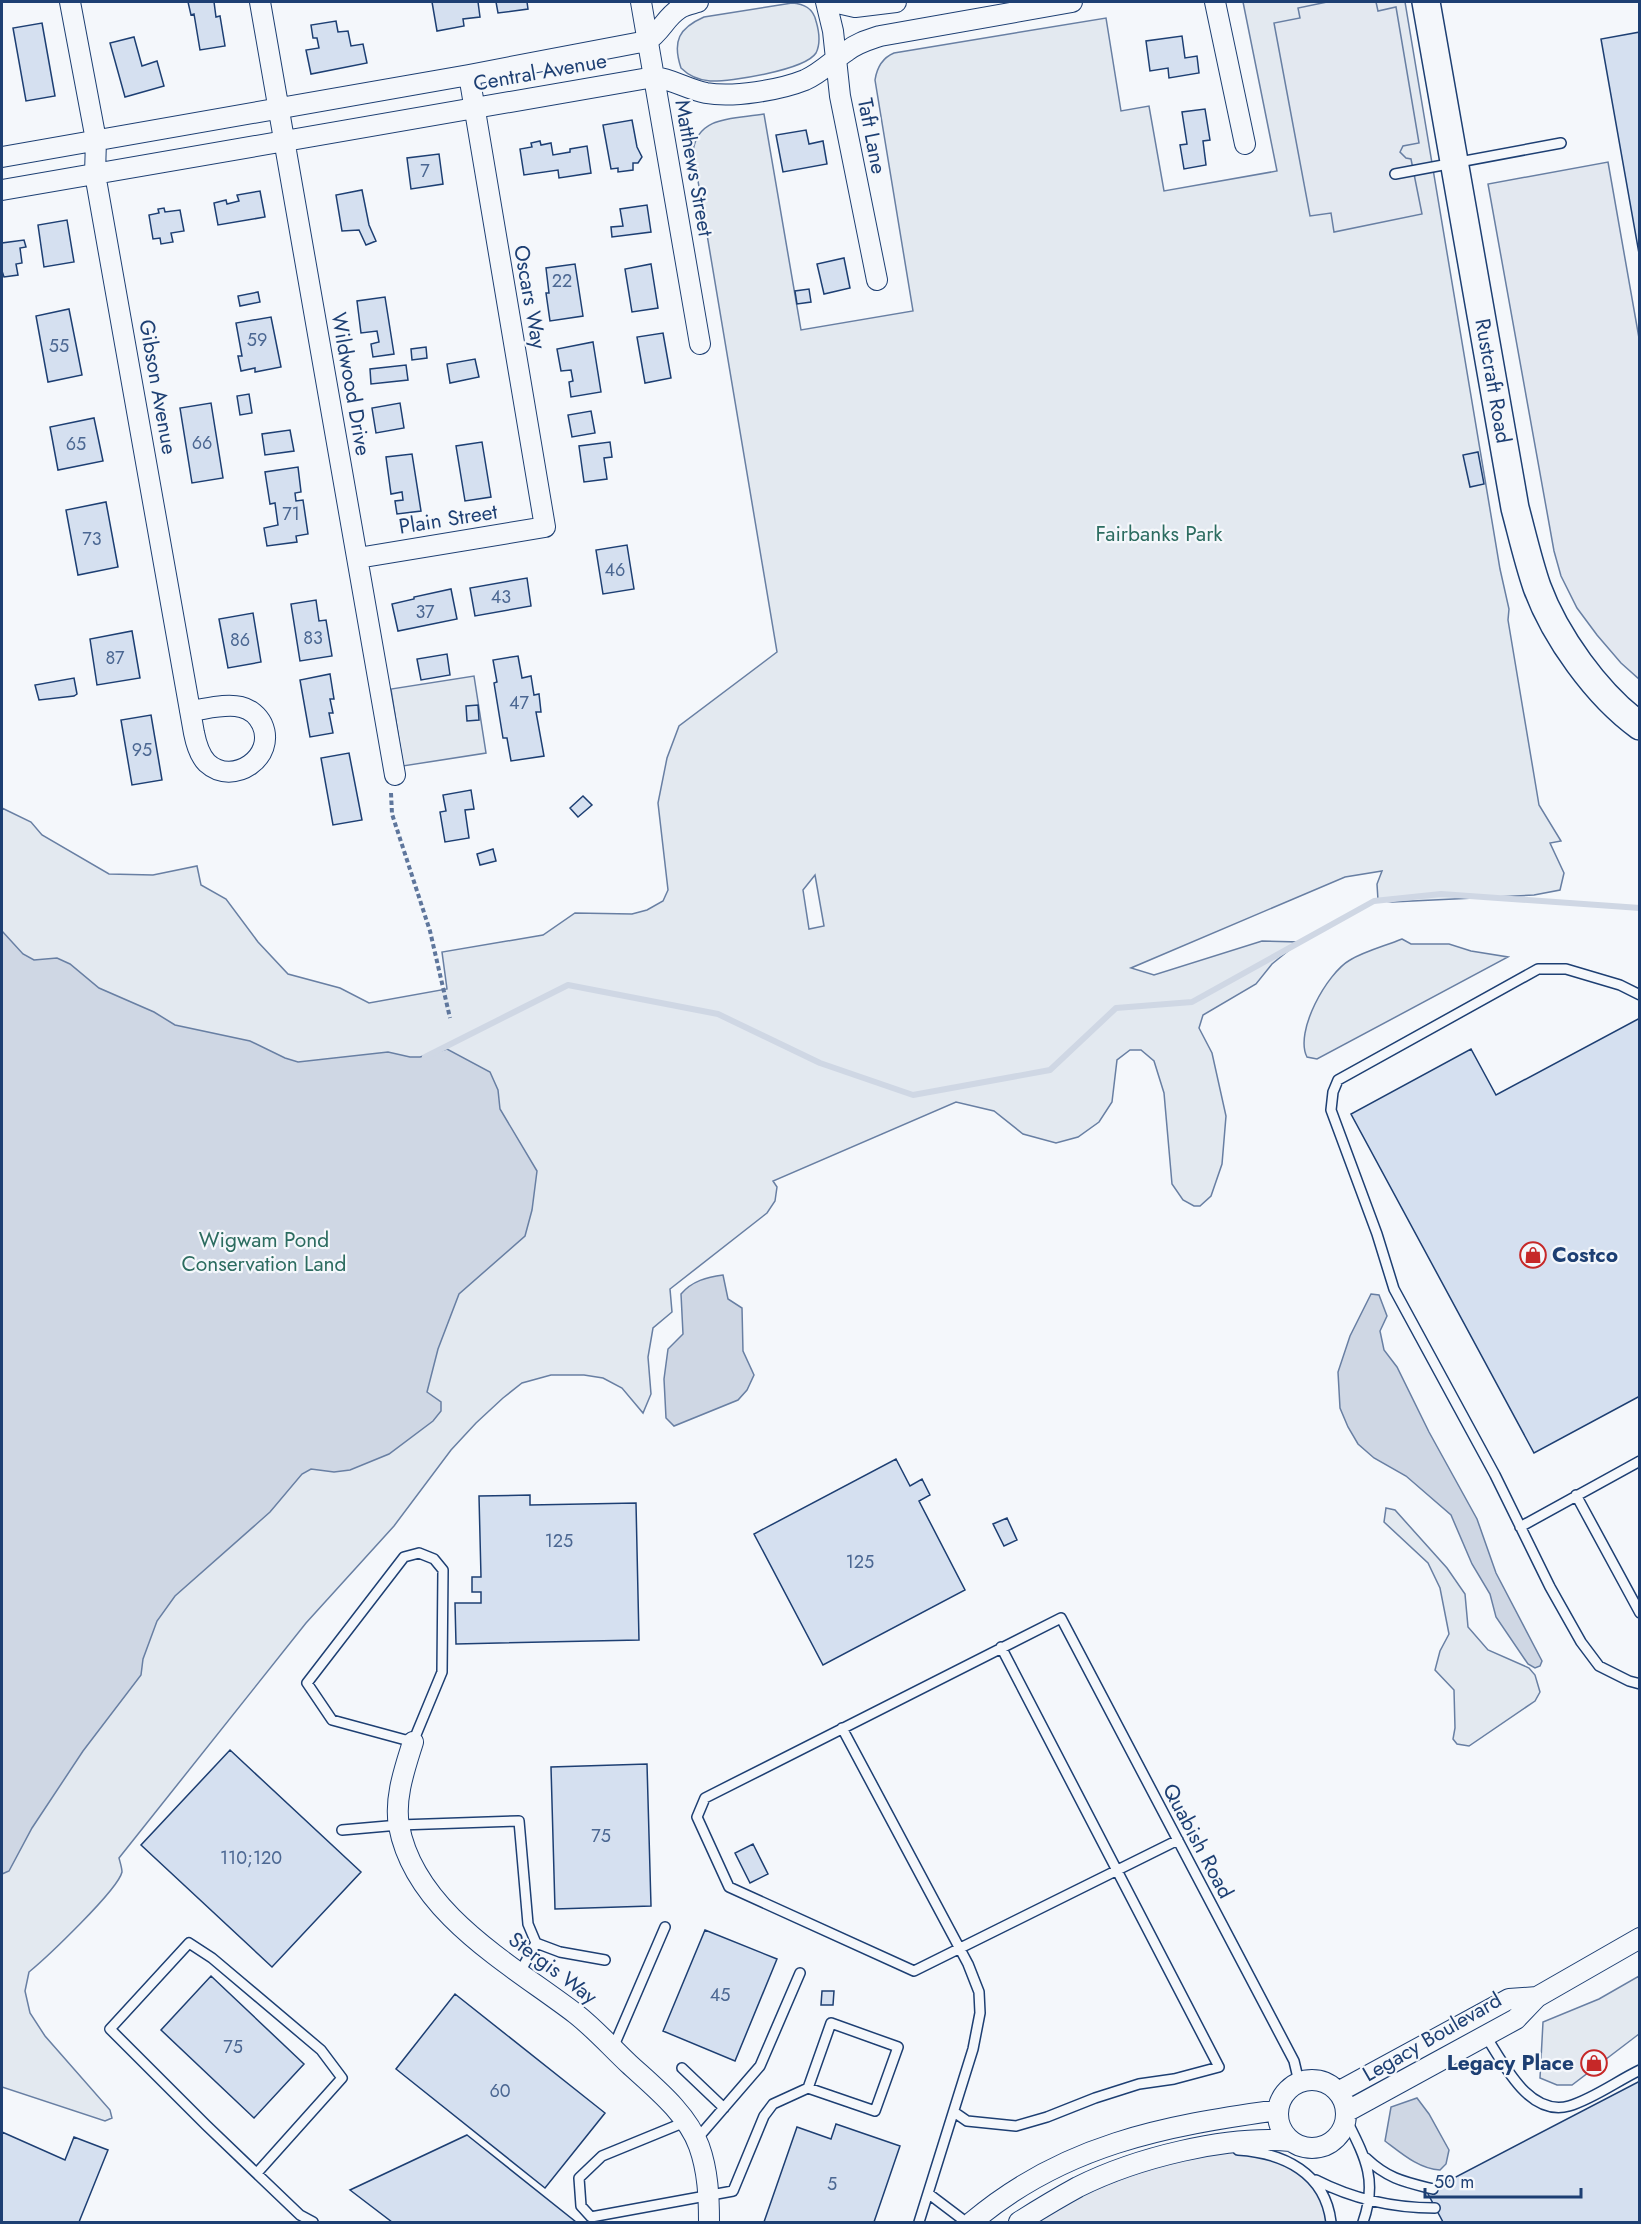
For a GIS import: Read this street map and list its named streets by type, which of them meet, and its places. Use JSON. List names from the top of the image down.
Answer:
{
  "streets": {
    "main road": ["Rustcraft Road"],
    "street": [
      "Central Avenue",
      "Taft Lane",
      "Matthews Street",
      "Oscars Way",
      "Wildwood Drive",
      "Gibson Avenue",
      "Plain Street",
      "Stergis Way",
      "Legacy Boulevard"
    ],
    "lane": ["Quabish Road"]
  },
  "crossings": [
    ["Central Avenue", "Taft Lane"],
    ["Central Avenue", "Matthews Street"],
    ["Central Avenue", "Oscars Way"],
    ["Central Avenue", "Wildwood Drive"],
    ["Central Avenue", "Gibson Avenue"],
    ["Oscars Way", "Plain Street"],
    ["Wildwood Drive", "Plain Street"],
    ["Quabish Road", "Legacy Boulevard"]
  ],
  "parks": ["Fairbanks Park", "Wigwam Pond Conservation Land"],
  "places": {
    "shop": ["Costco", "Legacy Place"]
  },
  "house_numbers": [
    "7",
    "22",
    "59",
    "55",
    "66",
    "65",
    "71",
    "73",
    "46",
    "43",
    "37",
    "83",
    "86",
    "87",
    "47",
    "95",
    "125",
    "125",
    "75",
    "110;120",
    "45",
    "75",
    "60",
    "5"
  ],
  "scale_bar": "50 m"
}
